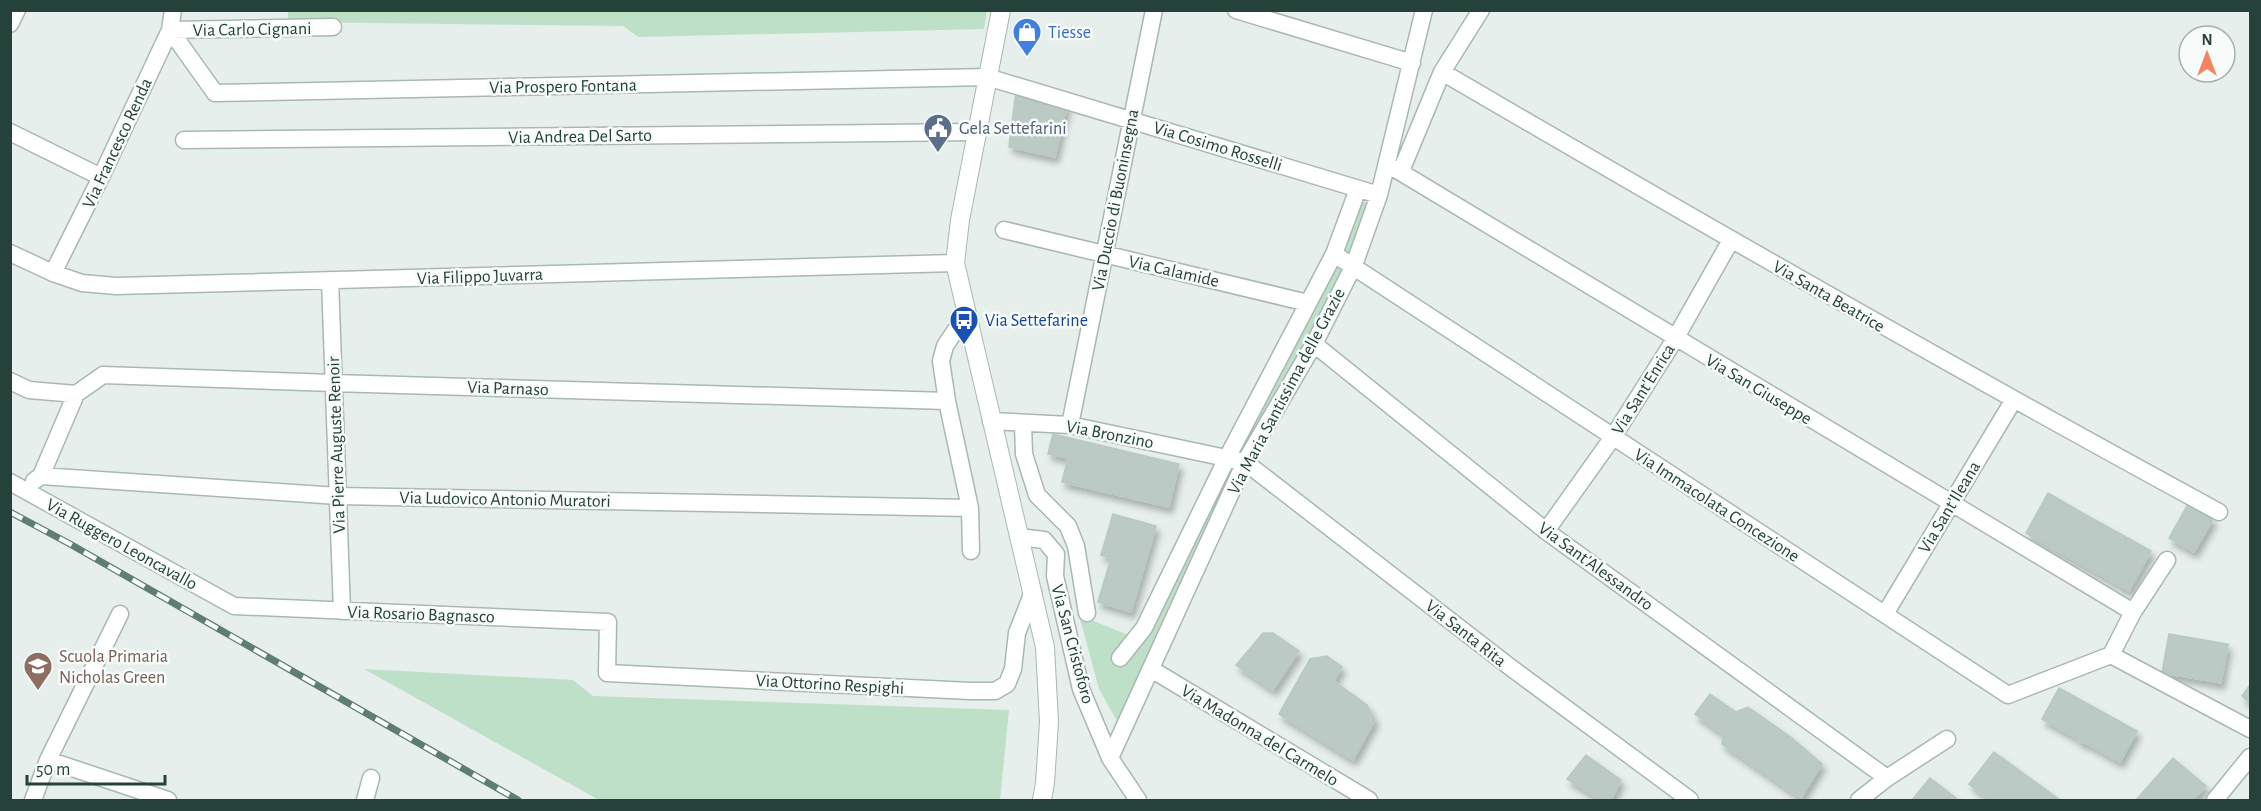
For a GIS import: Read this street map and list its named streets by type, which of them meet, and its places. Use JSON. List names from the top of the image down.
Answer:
{
  "streets": {
    "street": [
      "Via Carlo Cignani",
      "Via Prospero Fontana",
      "Via Andrea Del Sarto",
      "Via Francesco Renda",
      "Via Cosimo Rosselli",
      "Via Duccio di Buoninsegna",
      "Via Calamide",
      "Via Filippo Juvarra",
      "Via Santa Beatrice",
      "Via Parnaso",
      "Via Sant'Enrica",
      "Via San Giuseppe",
      "Via Maria Santissima delle Grazie",
      "Via Bronzino",
      "Via Pierre Auguste Renoir",
      "Via Ludovico Antonio Muratori",
      "Via Immacolata Concezione",
      "Via Sant'Ileana",
      "Via Ruggero Leoncavallo",
      "Via Sant'Alessandro",
      "Via Rosario Bagnasco",
      "Via Santa Rita",
      "Via San Cristoforo",
      "Via Ottorino Respighi",
      "Via Madonna del Carmelo"
    ]
  },
  "crossings": [
    ["Via Carlo Cignani", "Via Prospero Fontana"],
    ["Via Carlo Cignani", "Via Francesco Renda"],
    ["Via Prospero Fontana", "Via Francesco Renda"],
    ["Via Prospero Fontana", "Via Cosimo Rosselli"],
    ["Via Francesco Renda", "Via Filippo Juvarra"],
    ["Via Cosimo Rosselli", "Via Duccio di Buoninsegna"],
    ["Via Cosimo Rosselli", "Via Maria Santissima delle Grazie"],
    ["Via Duccio di Buoninsegna", "Via Calamide"],
    ["Via Duccio di Buoninsegna", "Via Bronzino"],
    ["Via Calamide", "Via Maria Santissima delle Grazie"],
    ["Via Filippo Juvarra", "Via Pierre Auguste Renoir"],
    ["Via Santa Beatrice", "Via Sant'Enrica"],
    ["Via Santa Beatrice", "Via Maria Santissima delle Grazie"],
    ["Via Santa Beatrice", "Via Sant'Ileana"],
    ["Via Parnaso", "Via Pierre Auguste Renoir"],
    ["Via Sant'Enrica", "Via San Giuseppe"],
    ["Via Sant'Enrica", "Via Immacolata Concezione"],
    ["Via Sant'Enrica", "Via Sant'Alessandro"],
    ["Via San Giuseppe", "Via Maria Santissima delle Grazie"],
    ["Via San Giuseppe", "Via Sant'Ileana"],
    ["Via Maria Santissima delle Grazie", "Via Bronzino"],
    ["Via Maria Santissima delle Grazie", "Via Immacolata Concezione"],
    ["Via Maria Santissima delle Grazie", "Via Sant'Alessandro"],
    ["Via Maria Santissima delle Grazie", "Via Santa Rita"],
    ["Via Maria Santissima delle Grazie", "Via San Cristoforo"],
    ["Via Maria Santissima delle Grazie", "Via Madonna del Carmelo"],
    ["Via Bronzino", "Via Santa Rita"],
    ["Via Pierre Auguste Renoir", "Via Ludovico Antonio Muratori"],
    ["Via Pierre Auguste Renoir", "Via Rosario Bagnasco"],
    ["Via Immacolata Concezione", "Via Sant'Ileana"],
    ["Via Ruggero Leoncavallo", "Via Rosario Bagnasco"],
    ["Via Rosario Bagnasco", "Via Ottorino Respighi"]
  ],
  "places": {
    "shop": ["Tiesse"],
    "public building": ["Gela Settefarini"],
    "bus stop": ["Via Settefarine"],
    "school or university": ["Scuola Primaria Nicholas Green"]
  },
  "scale_bar": "50 m",
  "north": "top"
}
